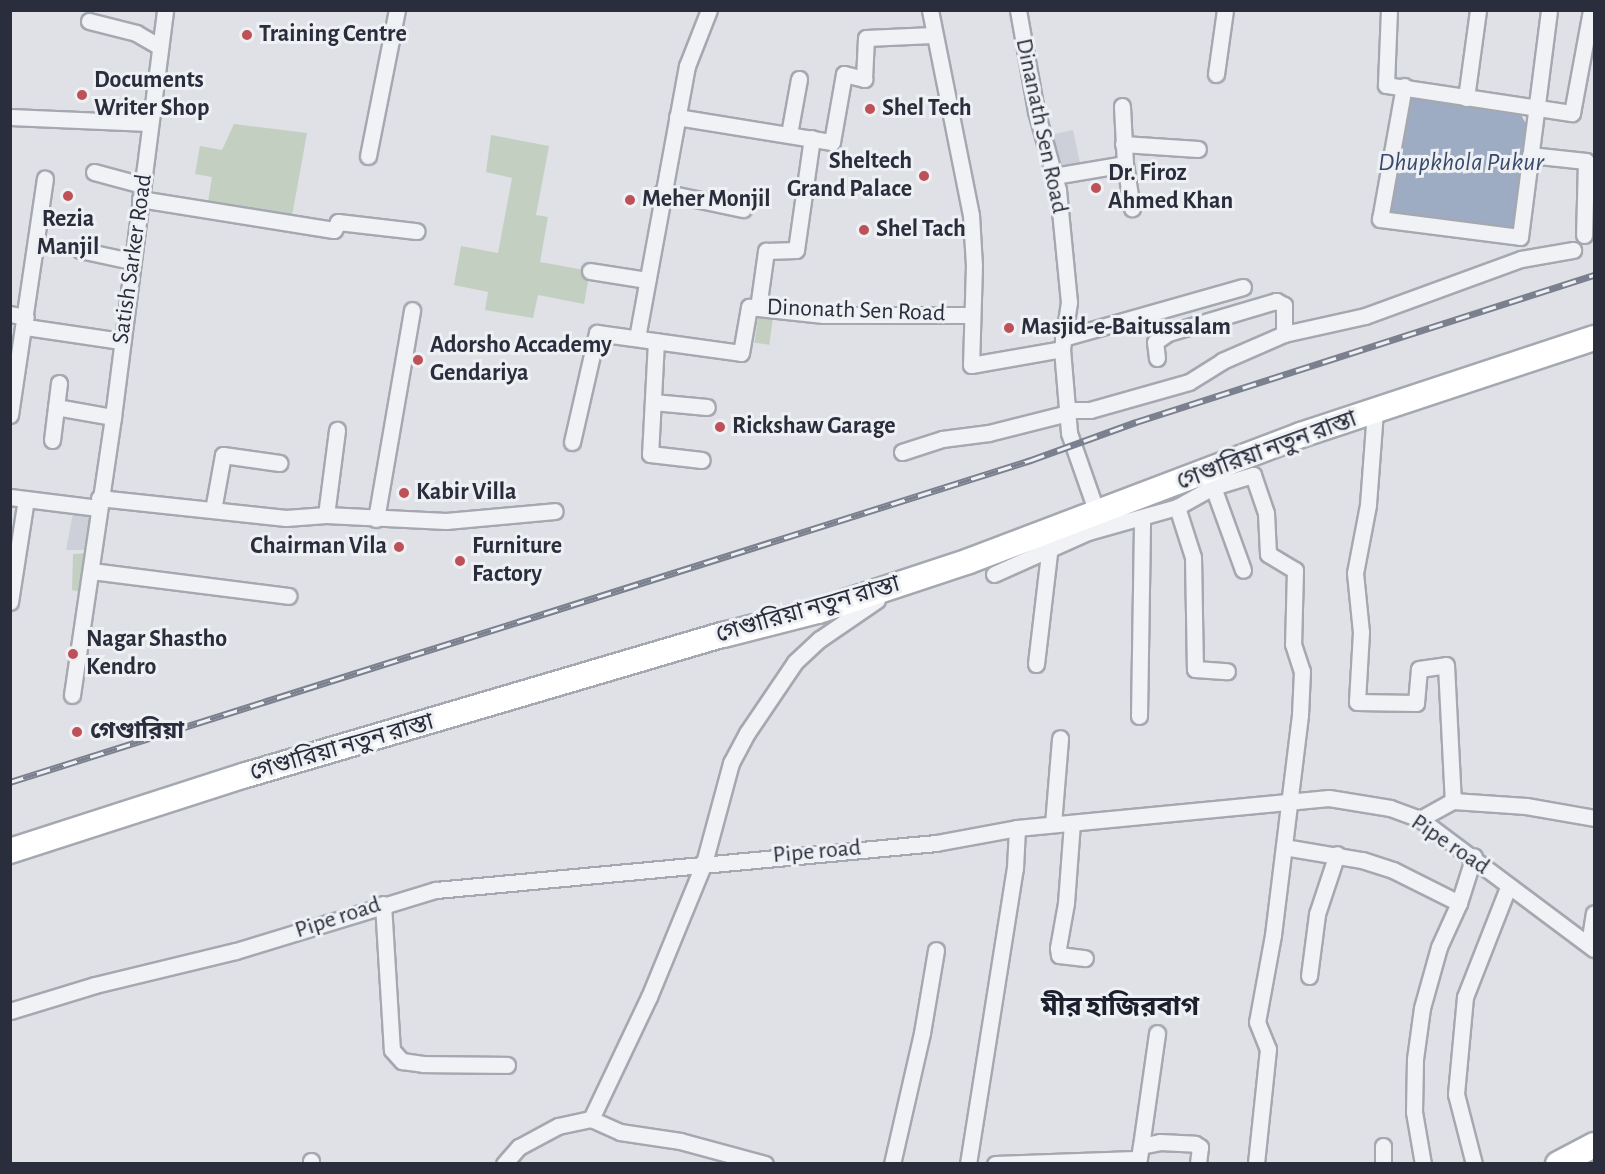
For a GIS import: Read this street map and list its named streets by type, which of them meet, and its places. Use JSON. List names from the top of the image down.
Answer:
{
  "streets": {
    "main road": ["গেণ্ডারিয়া নতুন রাস্তা"],
    "street": [
      "Dinanath Sen Road",
      "Satish Sarker Road",
      "Dinonath Sen Road",
      "Pipe road"
    ]
  },
  "crossings": [
    ["Dinanath Sen Road", "গেণ্ডারিয়া নতুন রাস্তা"]
  ],
  "districts": ["মীর হাজিরবাগ"],
  "water": ["Dhupkhola Pukur"],
  "places": [
    "Training Centre",
    "Documents Writer Shop",
    "Shel Tech",
    "Sheltech Grand Palace",
    "Dr. Firoz Ahmed Khan",
    "Rezia Manjil",
    "Meher Monjil",
    "Shel Tach",
    "Masjid-e-Baitussalam",
    "Adorsho Accademy Gendariya",
    "Rickshaw Garage",
    "Kabir Villa",
    "Chairman Vila",
    "Furniture Factory",
    "Nagar Shastho Kendro",
    "গেণ্ডারিয়া"
  ]
}
